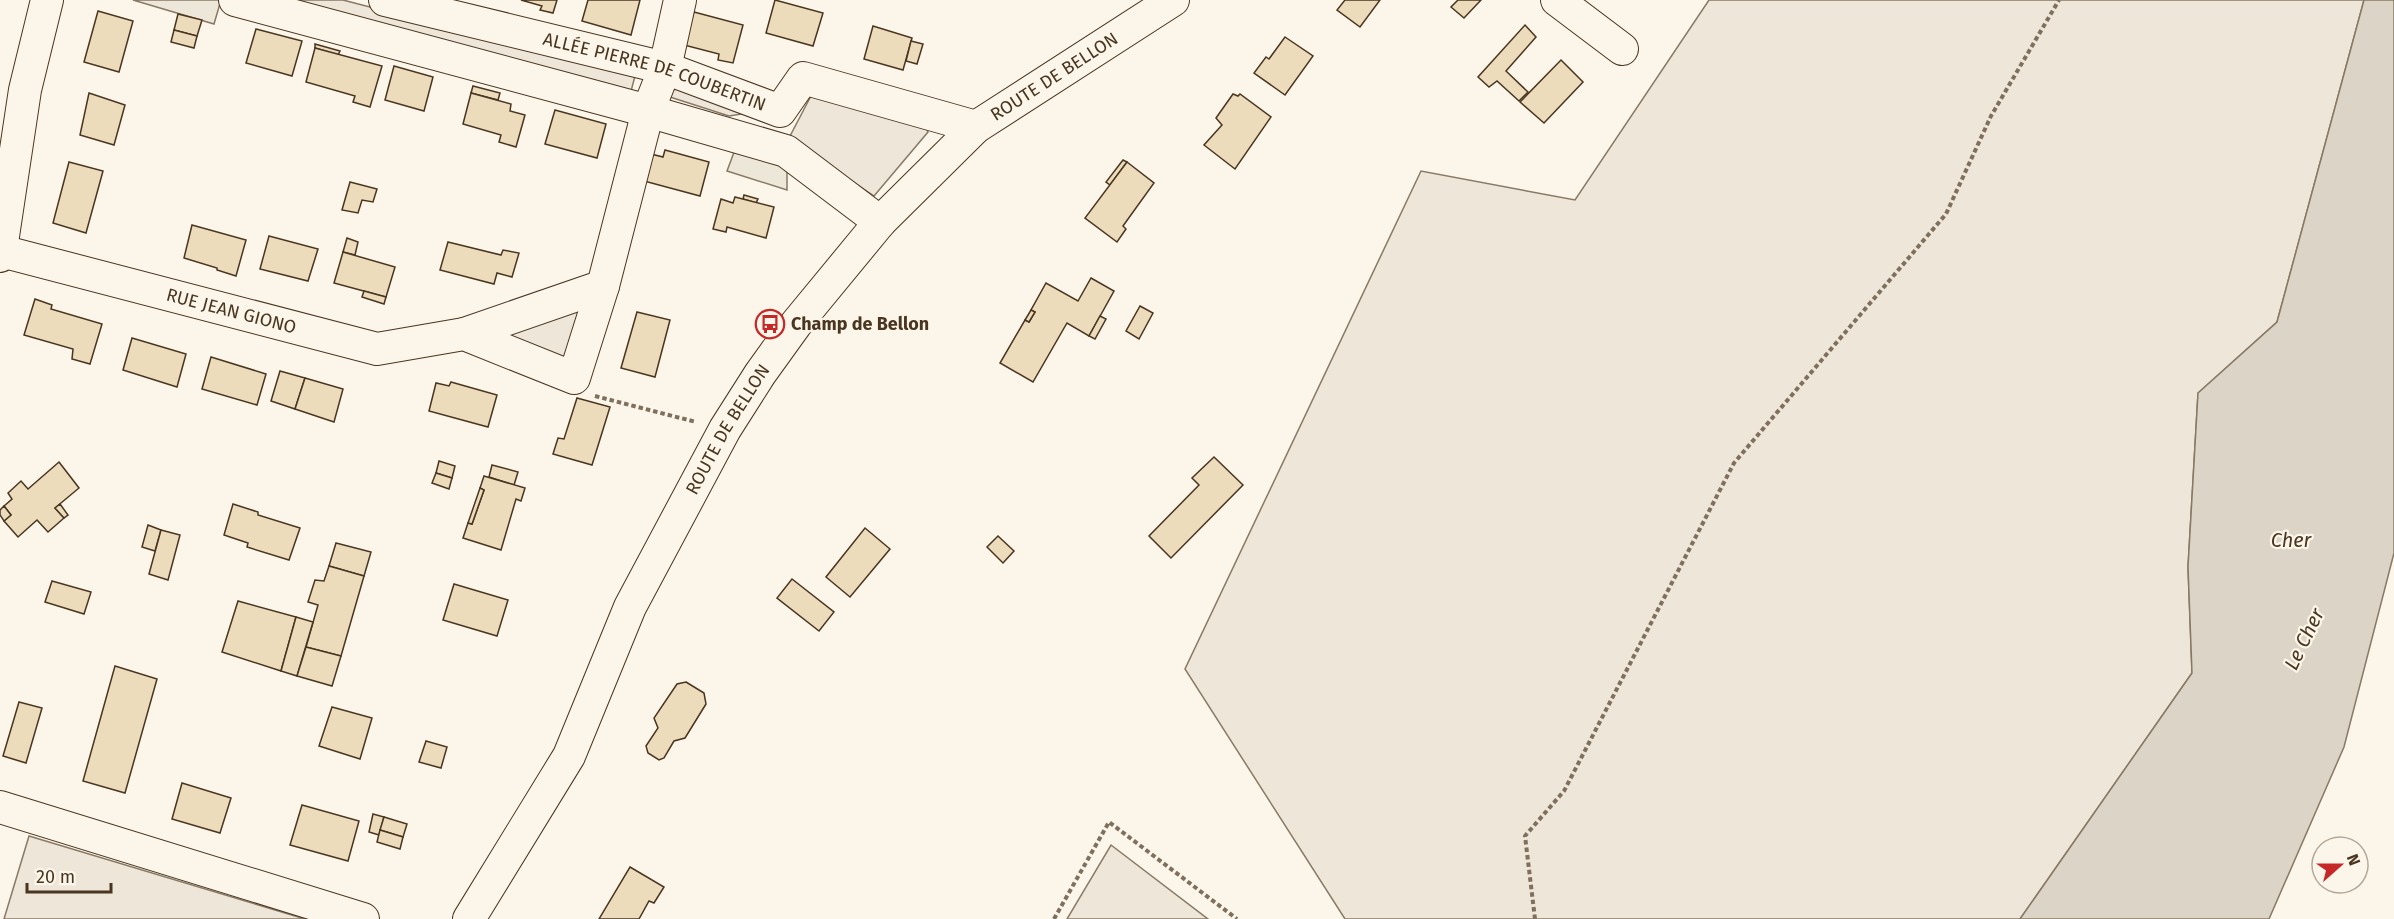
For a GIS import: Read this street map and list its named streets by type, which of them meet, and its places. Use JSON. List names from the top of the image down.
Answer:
{
  "streets": {
    "street": ["ALLÉE PIERRE DE COUBERTIN", "ROUTE DE BELLON", "RUE JEAN GIONO"]
  },
  "crossings": [
    ["ALLÉE PIERRE DE COUBERTIN", "ROUTE DE BELLON"]
  ],
  "water": ["Cher", "Le Cher"],
  "places": {
    "bus stop": ["Champ de Bellon"]
  },
  "scale_bar": "20 m",
  "north": "right"
}
